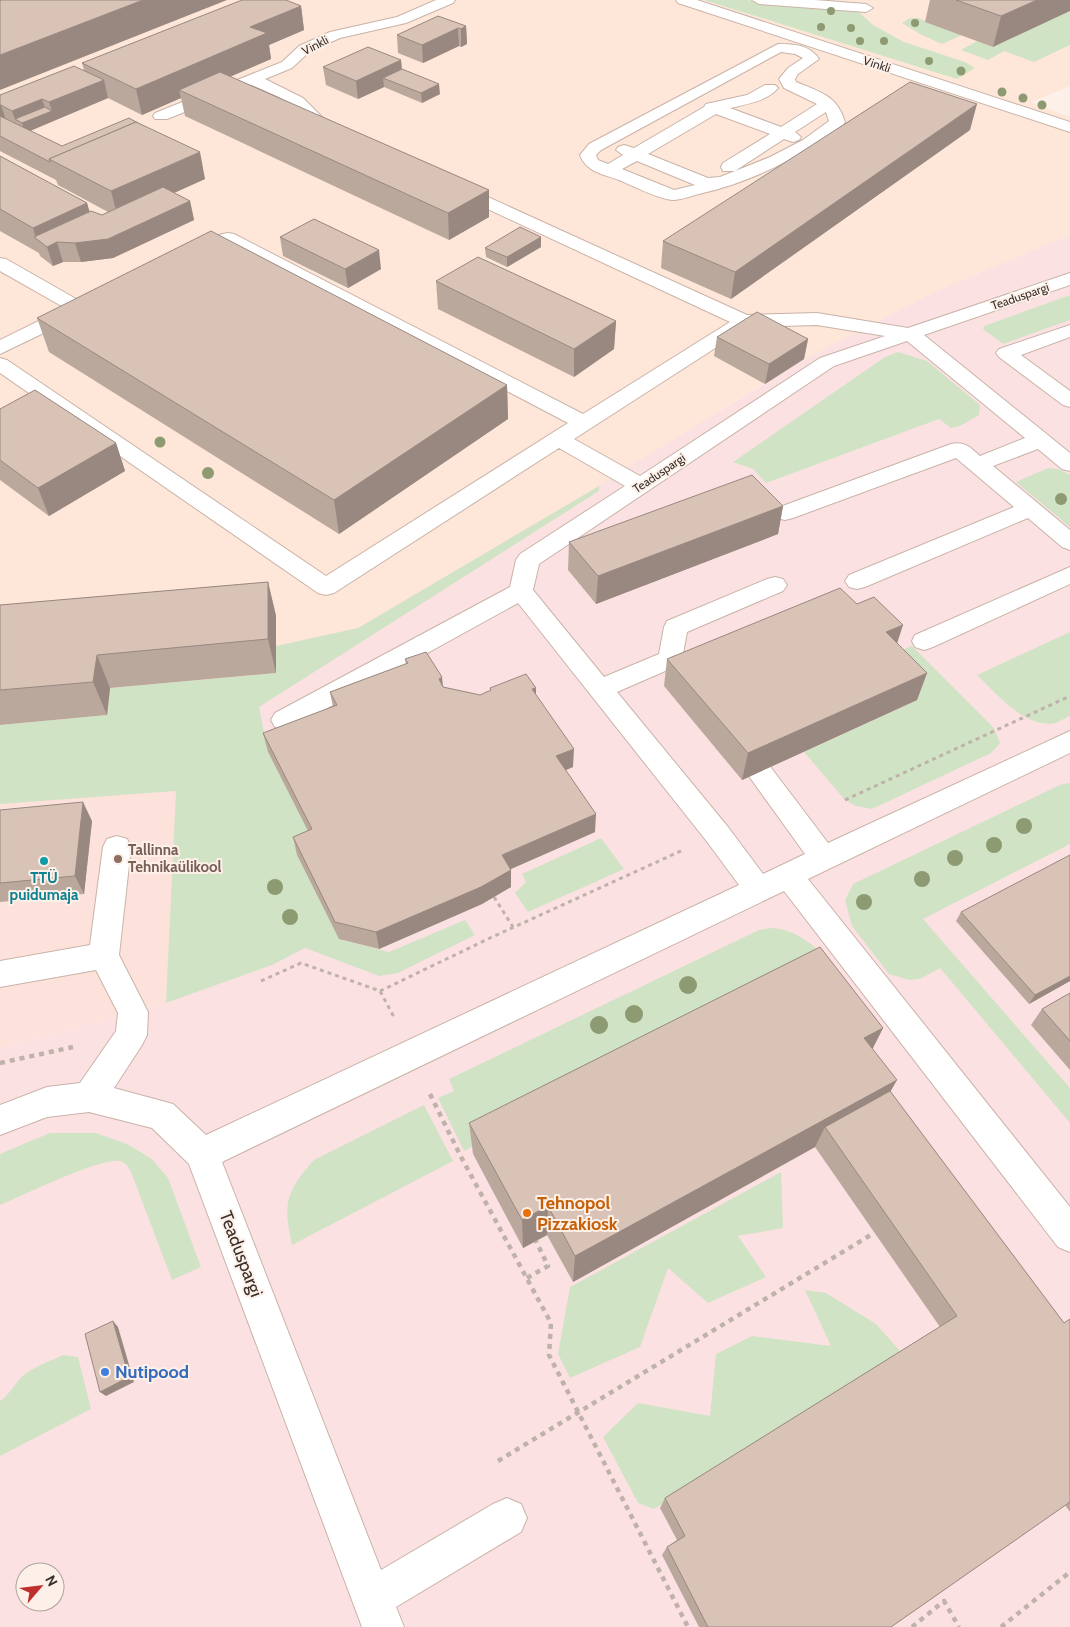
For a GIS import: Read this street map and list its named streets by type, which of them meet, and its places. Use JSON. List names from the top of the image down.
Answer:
{
  "streets": {
    "street": ["Vinkli", "Teaduspargi"]
  },
  "places": [
    "Tallinna Tehnikaülikool",
    "TTÜ puidumaja",
    "Tehnopol Pizzakiosk",
    "Nutipood"
  ],
  "north": "top right"
}
